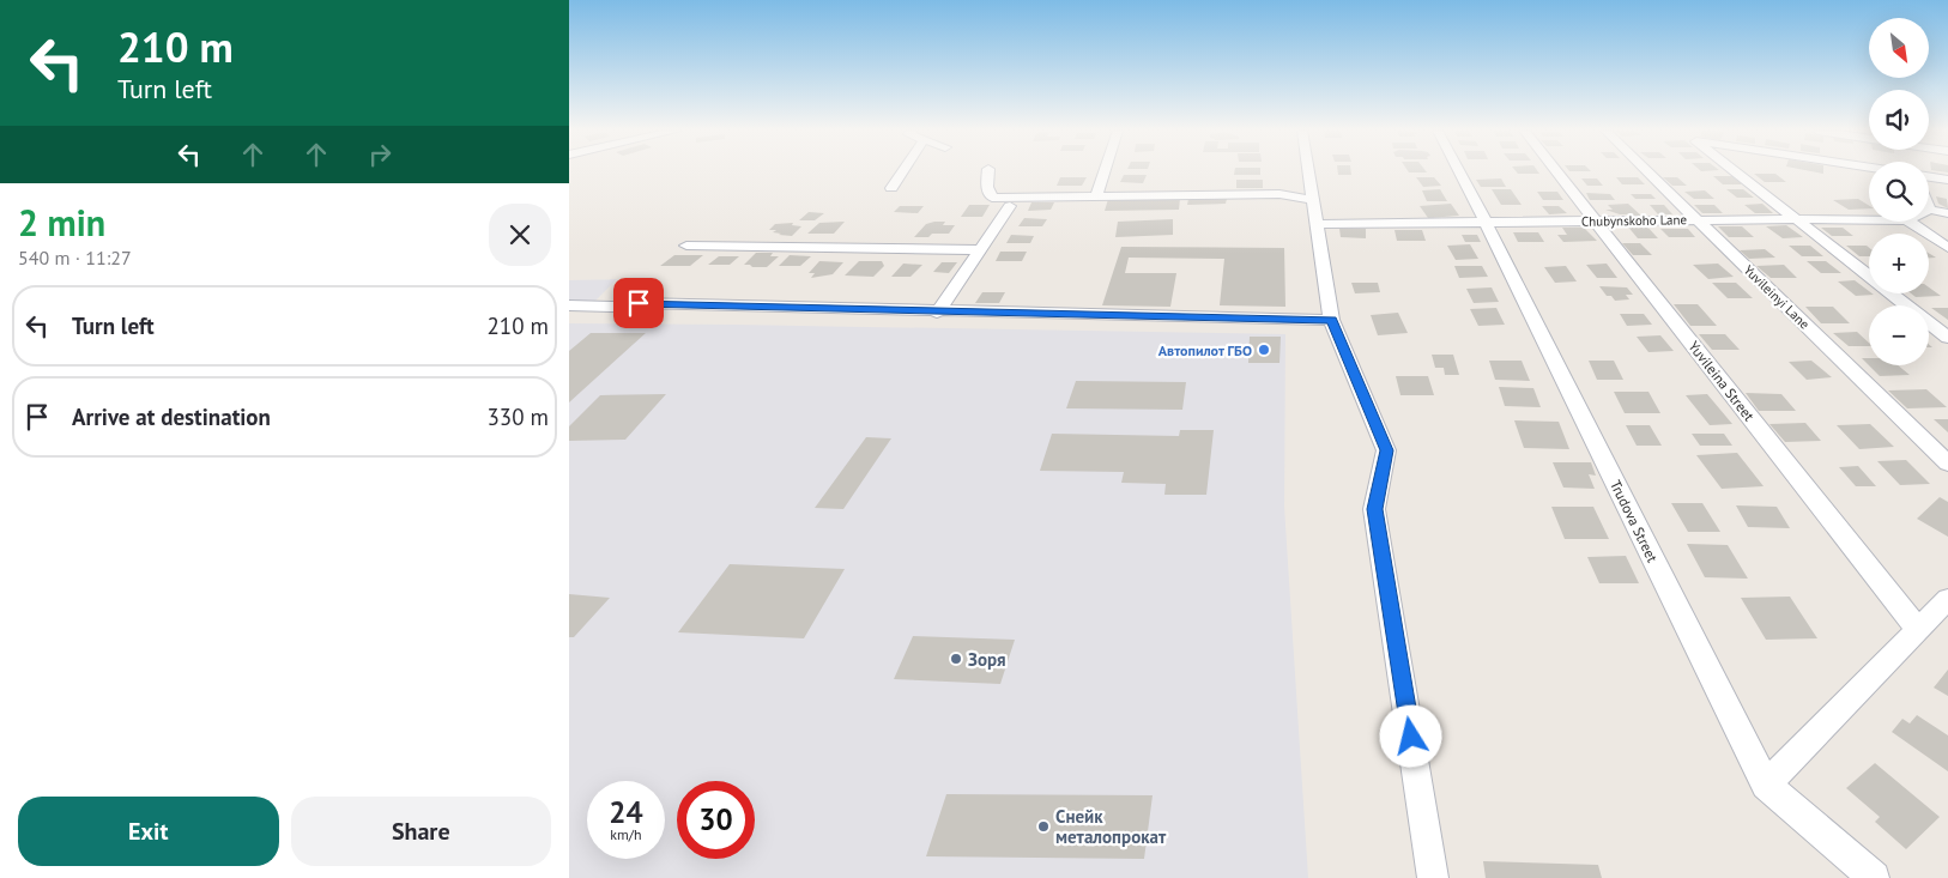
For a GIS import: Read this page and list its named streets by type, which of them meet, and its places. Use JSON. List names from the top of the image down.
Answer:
{
  "streets": {
    "street": [
      "Chubynskoho Lane",
      "Yuvileinyi Lane",
      "Yuvileina Street",
      "Trudova Street"
    ]
  },
  "crossings": [
    ["Chubynskoho Lane", "Yuvileinyi Lane"],
    ["Chubynskoho Lane", "Yuvileina Street"],
    ["Chubynskoho Lane", "Trudova Street"]
  ],
  "places": ["Автопилот ГБО", "Зоря", "Снейк металопрокат"],
  "north": "bottom right",
  "page": {
    "turn": ["210 m", "Turn left"],
    "map_buttons": ["+", "−"],
    "heading": ["2 min", "540 m · 11:27"],
    "list": [
      {
        "name": "Turn left",
        "value": "210 m"
      },
      {
        "name": "Arrive at destination",
        "value": "330 m"
      }
    ],
    "speed": "24 km/h",
    "limit": "30",
    "buttons": ["Exit", "Share"]
  }
}
